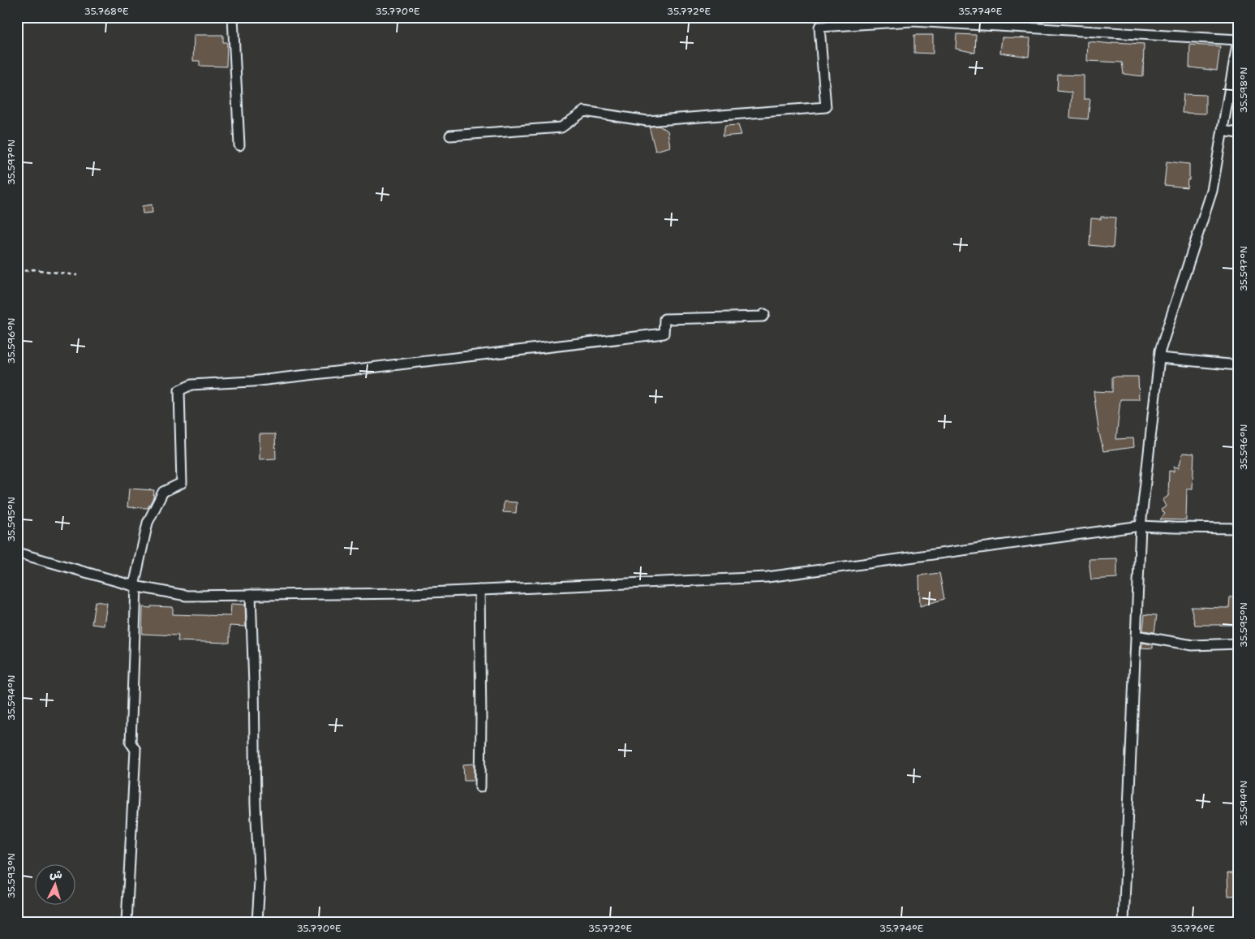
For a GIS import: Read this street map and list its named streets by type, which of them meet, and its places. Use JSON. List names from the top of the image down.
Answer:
{
  "north": "top",
  "coordinates": [
    "35.768°E",
    "35.770°E",
    "35.772°E",
    "35.774°E",
    "35.598°N",
    "35.597°N",
    "35.596°N",
    "35.595°N",
    "35.594°N",
    "35.593°N",
    "35.776°E"
  ]
}
